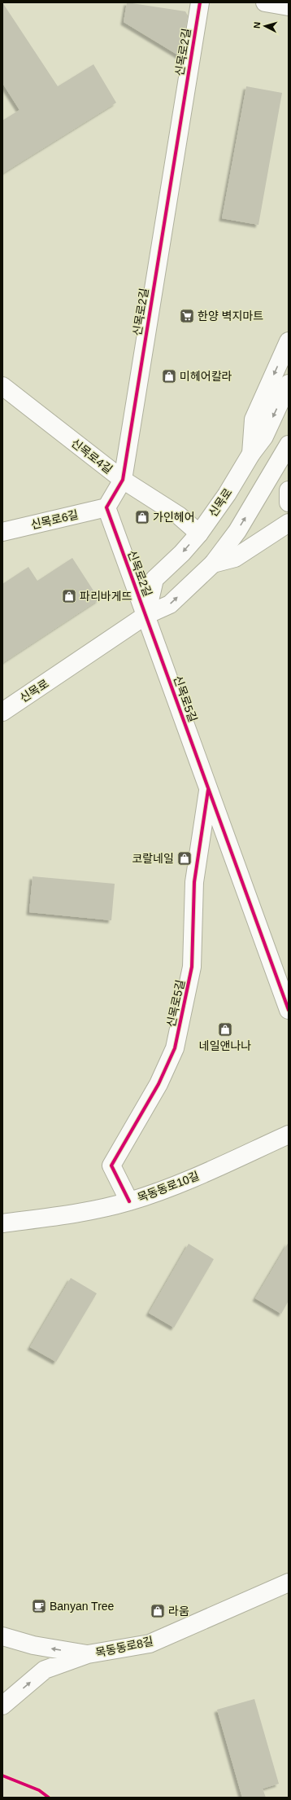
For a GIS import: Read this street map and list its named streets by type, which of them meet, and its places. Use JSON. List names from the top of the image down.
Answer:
{
  "streets": {
    "street": [
      "신목로2길",
      "신목로4길",
      "신목로",
      "신목로6길",
      "신목로5길",
      "목동동로10길",
      "목동동로8길"
    ]
  },
  "crossings": [
    ["신목로2길", "신목로4길"],
    ["신목로2길", "신목로"],
    ["신목로2길", "신목로6길"],
    ["신목로2길", "신목로5길"],
    ["신목로4길", "신목로"],
    ["신목로", "신목로5길"],
    ["신목로5길", "목동동로10길"]
  ],
  "places": {
    "supermarket": ["한양 벽지마트"],
    "shop": [
      "미헤어칼라",
      "가인헤어",
      "파리바게뜨",
      "코랄네일",
      "네일앤나나",
      "라움"
    ],
    "cafe": ["Banyan Tree"]
  },
  "north": "left"
}
